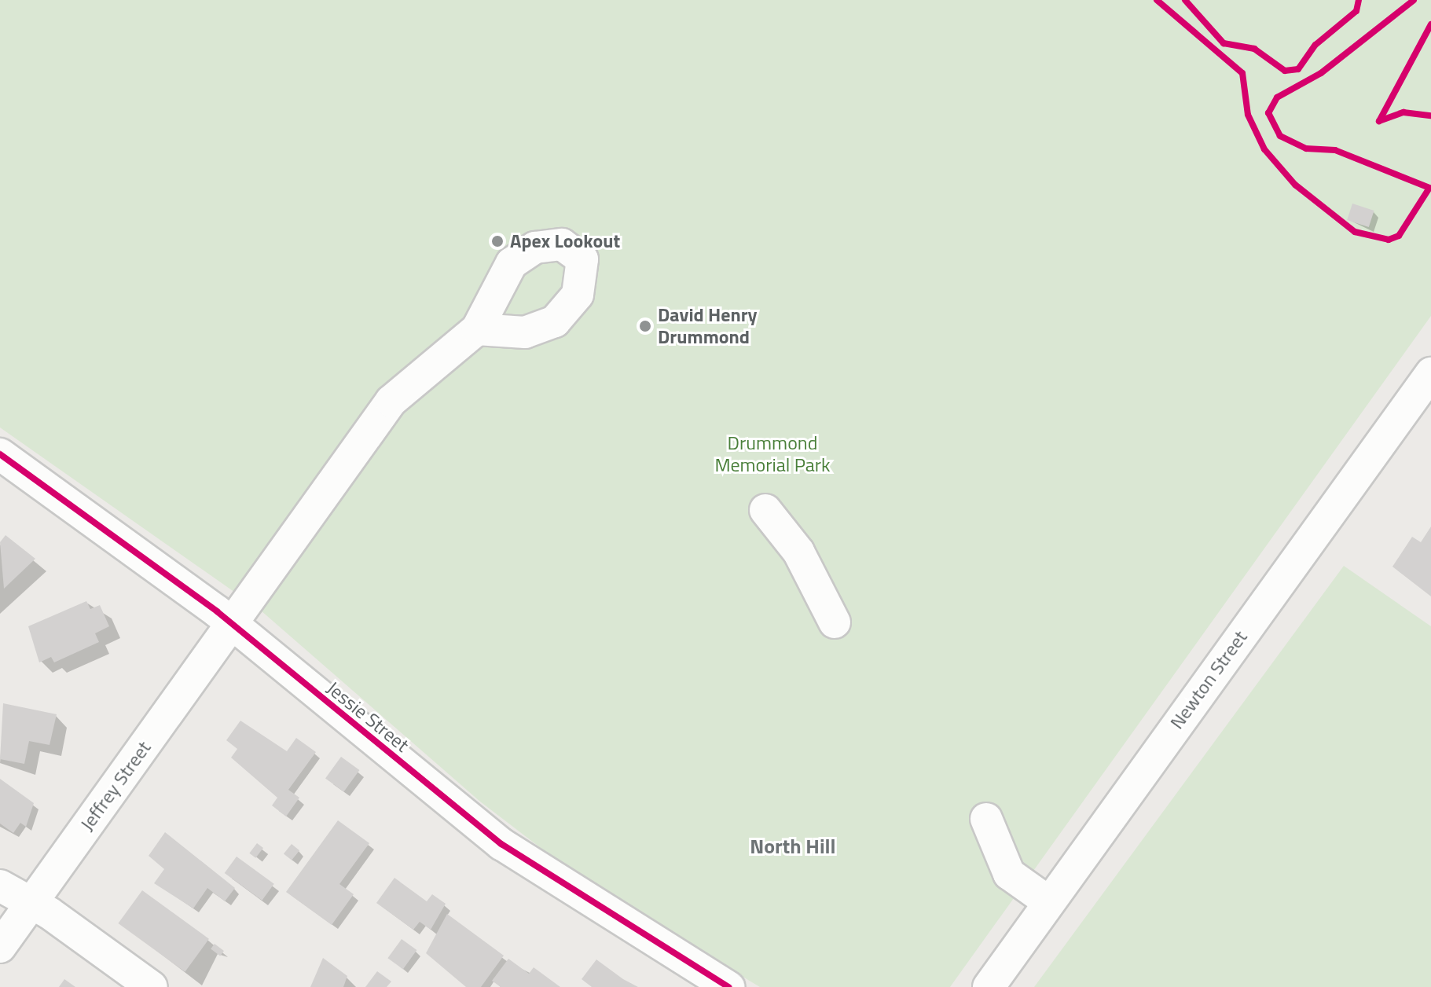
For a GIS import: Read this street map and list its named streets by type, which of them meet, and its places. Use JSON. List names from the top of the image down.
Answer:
{
  "streets": {
    "street": ["Newton Street", "Jessie Street", "Jeffrey Street"]
  },
  "crossings": [
    ["Jessie Street", "Jeffrey Street"]
  ],
  "districts": ["North Hill"],
  "parks": ["Drummond Memorial Park"],
  "places": ["Apex Lookout", "David Henry Drummond"]
}
